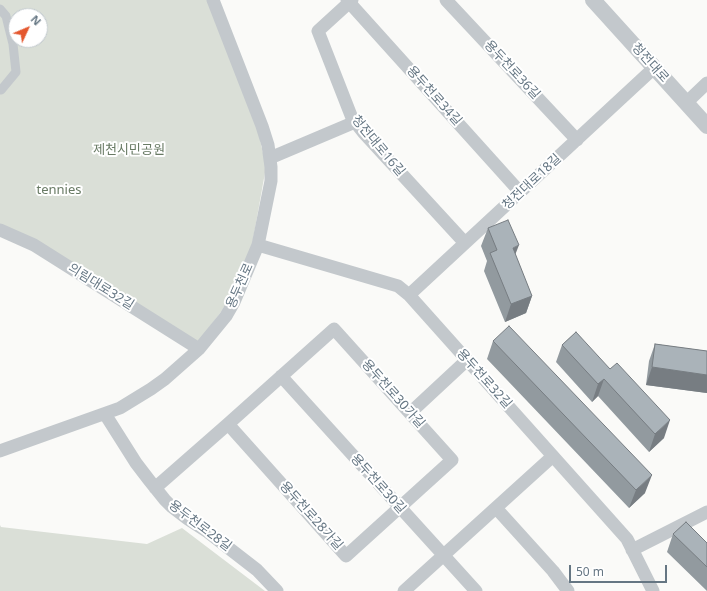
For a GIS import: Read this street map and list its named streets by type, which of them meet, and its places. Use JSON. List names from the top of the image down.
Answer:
{
  "streets": {
    "street": [
      "청전대로",
      "용두천로36길",
      "용두천로34길",
      "청전대로16길",
      "청전대로18길",
      "용두천로",
      "의림대로32길",
      "용두천로32길",
      "용두천로30가길",
      "용두천로30길",
      "용두천로28가길",
      "용두천로28길"
    ]
  },
  "crossings": [
    ["청전대로", "청전대로18길"],
    ["용두천로36길", "청전대로18길"],
    ["용두천로34길", "청전대로16길"],
    ["용두천로34길", "청전대로18길"],
    ["청전대로16길", "청전대로18길"],
    ["청전대로18길", "용두천로32길"],
    ["용두천로", "의림대로32길"],
    ["용두천로", "용두천로32길"],
    ["용두천로", "용두천로28길"],
    ["용두천로30가길", "용두천로30길"],
    ["용두천로30가길", "용두천로28가길"],
    ["용두천로30길", "용두천로28가길"]
  ],
  "parks": ["제천시민공원", "tennies"],
  "scale_bar": "50 m",
  "north": "top right"
}
